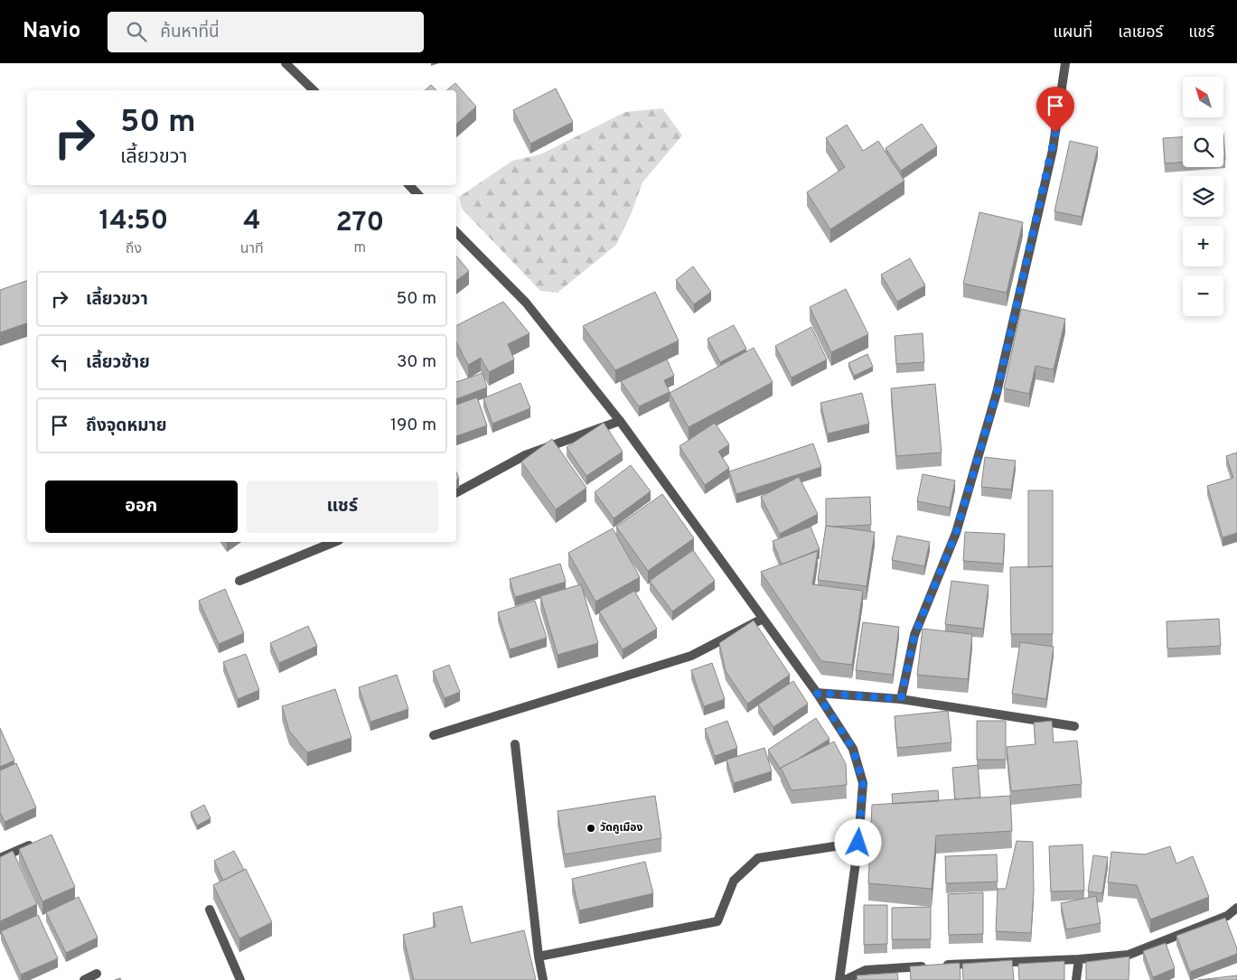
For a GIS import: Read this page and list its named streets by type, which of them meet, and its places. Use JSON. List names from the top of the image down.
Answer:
{
  "places": ["วัดคูเมือง"],
  "north": "top left",
  "page": {
    "header": "Navio",
    "search": "ค้นหาที่นี่",
    "nav": ["แผนที่", "เลเยอร์", "แชร์"],
    "map_buttons": ["+", "−"],
    "turn": ["50 m", "เลี้ยวขวา"],
    "eta": [
      "14:50",
      "ถึง",
      "4",
      "นาที",
      "270",
      "m"
    ],
    "list": [
      {
        "name": "เลี้ยวขวา",
        "value": "50 m"
      },
      {
        "name": "เลี้ยวซ้าย",
        "value": "30 m"
      },
      {
        "name": "ถึงจุดหมาย",
        "value": "190 m"
      }
    ],
    "buttons": ["ออก", "แชร์"]
  }
}
